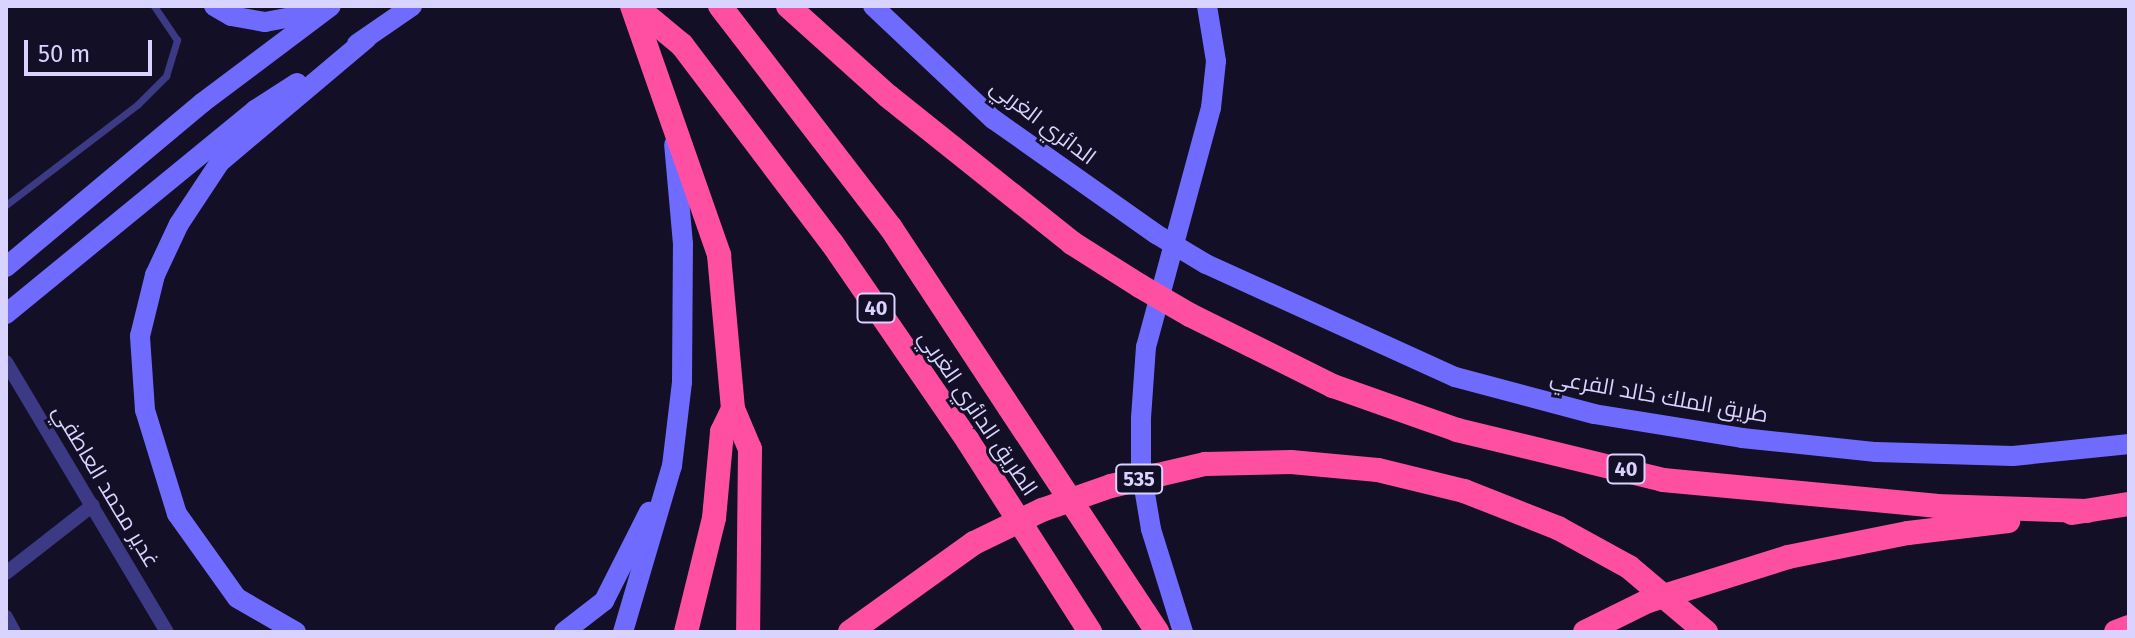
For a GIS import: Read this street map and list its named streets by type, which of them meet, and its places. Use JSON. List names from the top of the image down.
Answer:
{
  "streets": {
    "highway": ["40", "الطريق الدائري الغربي", "535"],
    "street": ["الدائري الغربي", "طريق الملك خالد الفرعي", "غدير محمد العاطفي"]
  },
  "crossings": [
    ["الدائري الغربي", "طريق الملك خالد الفرعي"]
  ],
  "scale_bar": "50 m"
}
